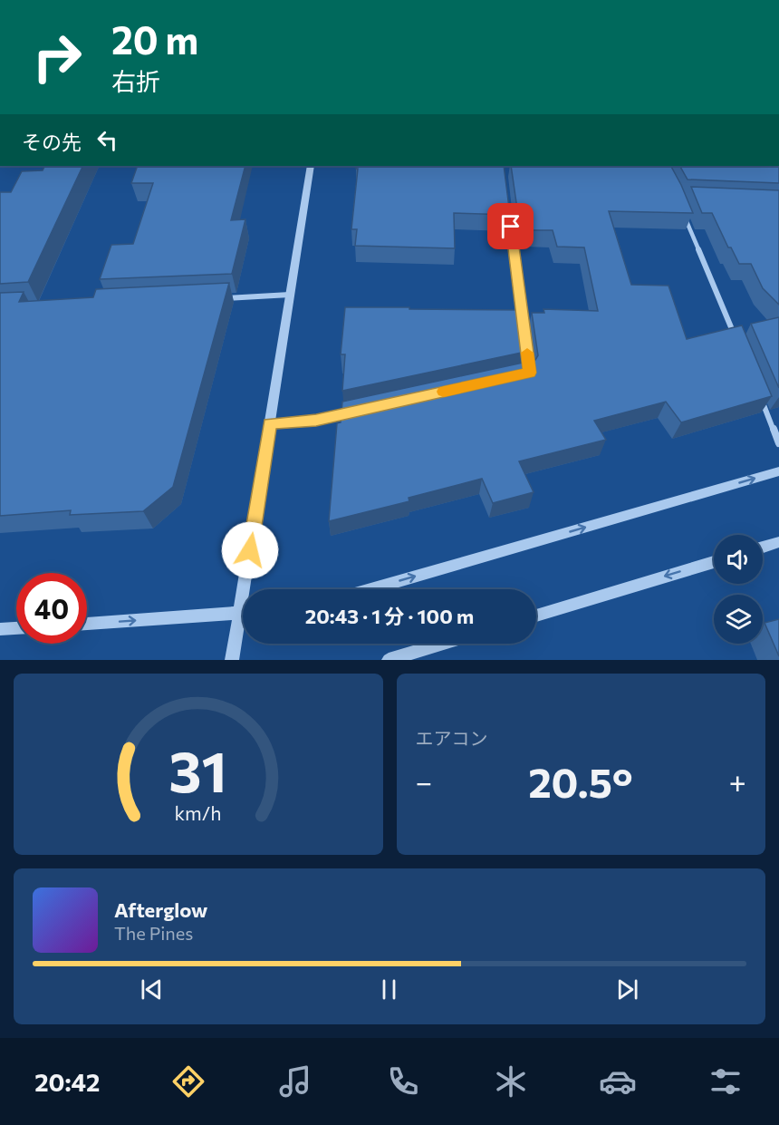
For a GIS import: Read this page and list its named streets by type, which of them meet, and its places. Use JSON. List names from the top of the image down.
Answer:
{
  "page": {
    "turn": ["20 m", "右折"],
    "then": "その先",
    "limit": "40",
    "trip": "20:43 · 1 分 · 100 m",
    "tile": "エアコン",
    "heat": ["−", "20.5°", "+"],
    "song": ["Afterglow", "The Pines"],
    "tabs": "20:42",
    "gauge": ["31", "km/h"]
  }
}
